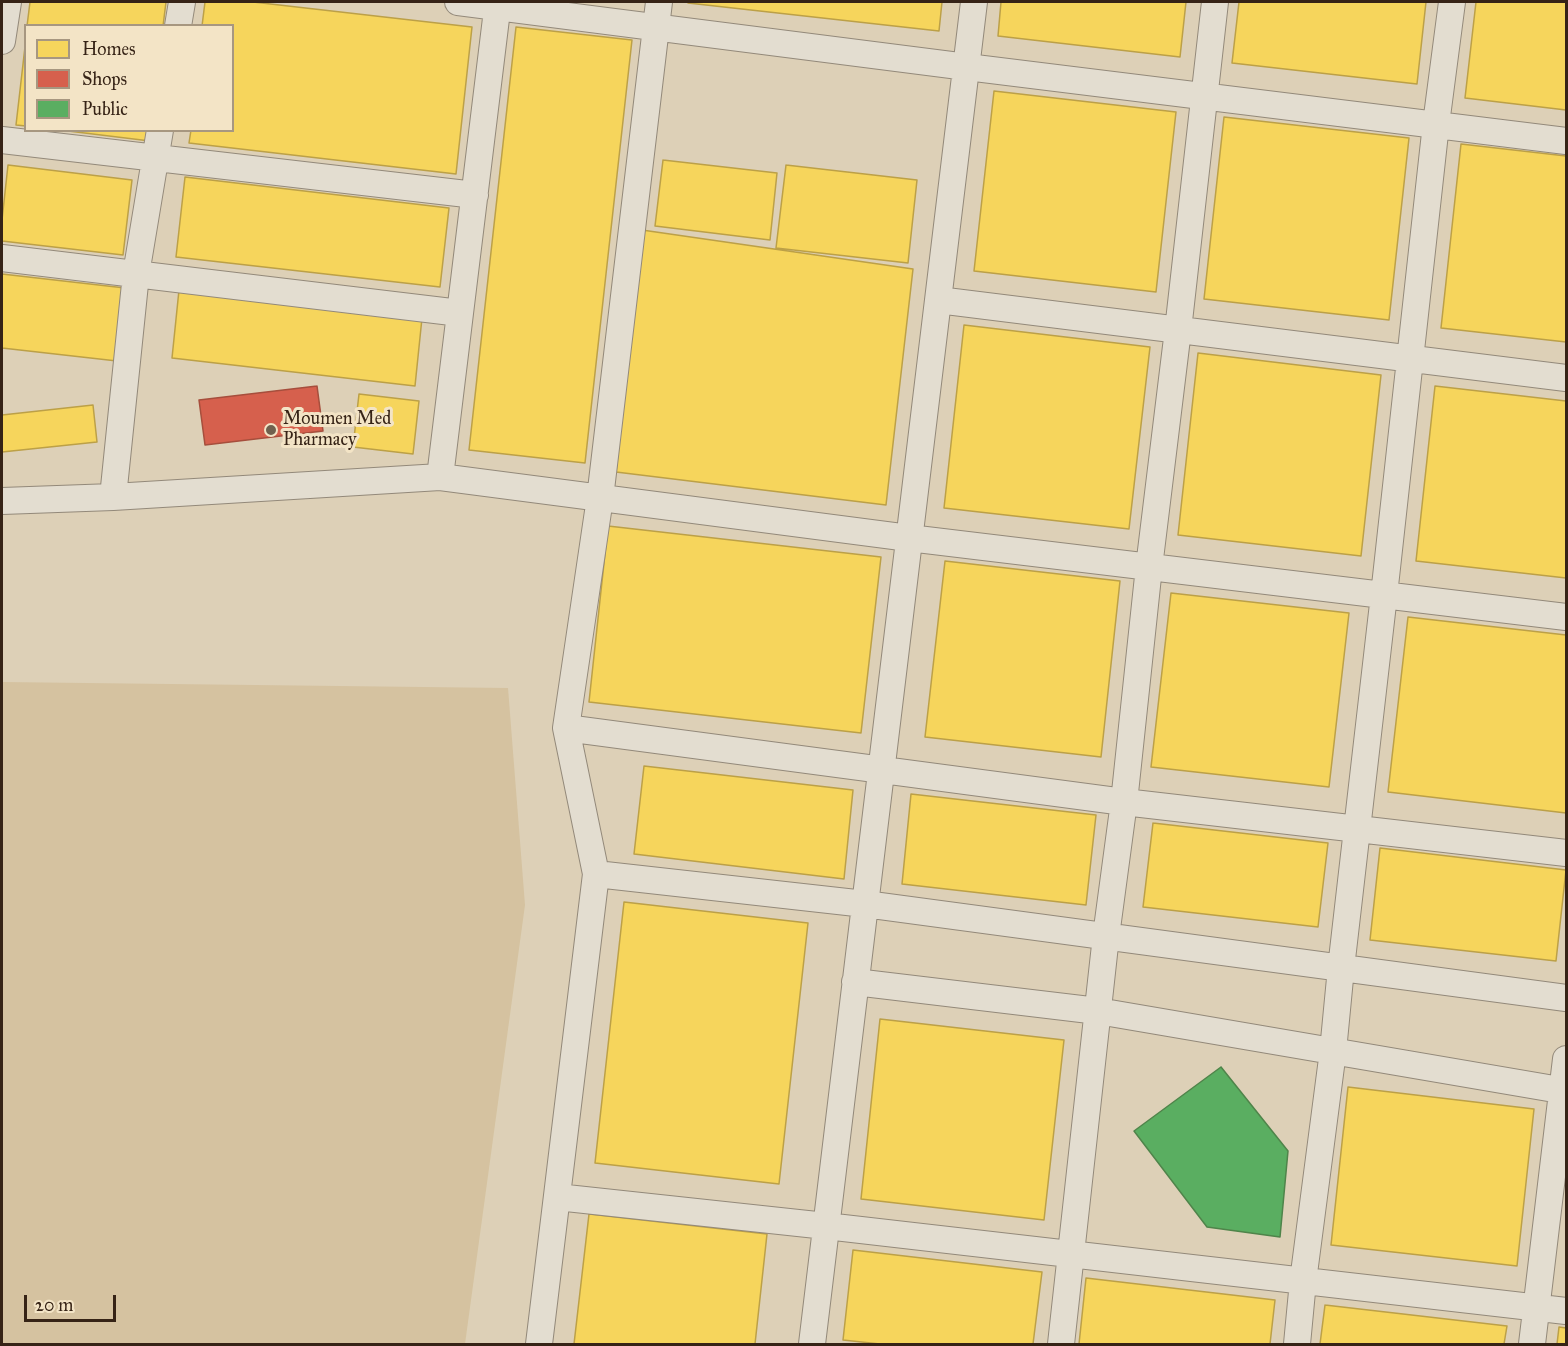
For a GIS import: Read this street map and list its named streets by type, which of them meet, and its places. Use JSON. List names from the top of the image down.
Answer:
{
  "places": ["Moumen Med Pharmacy"],
  "legend": ["Homes", "Shops", "Public"],
  "scale_bar": "20 m"
}
